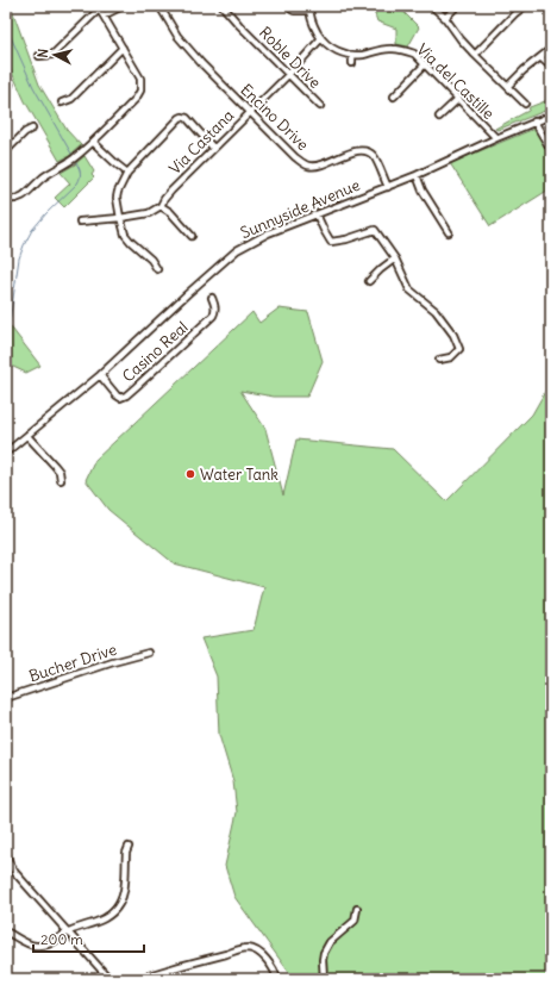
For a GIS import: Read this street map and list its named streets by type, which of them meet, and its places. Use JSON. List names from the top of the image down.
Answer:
{
  "streets": {
    "street": [
      "Roble Drive",
      "Via del Castille",
      "Encino Drive",
      "Via Castana",
      "Sunnyside Avenue",
      "Casino Real",
      "Bucher Drive"
    ]
  },
  "crossings": [
    ["Roble Drive", "Via Castana"],
    ["Via del Castille", "Via Castana"],
    ["Via del Castille", "Sunnyside Avenue"],
    ["Encino Drive", "Via Castana"],
    ["Encino Drive", "Sunnyside Avenue"],
    ["Sunnyside Avenue", "Casino Real"]
  ],
  "places": ["Water Tank"],
  "scale_bar": "200 m",
  "north": "left"
}
